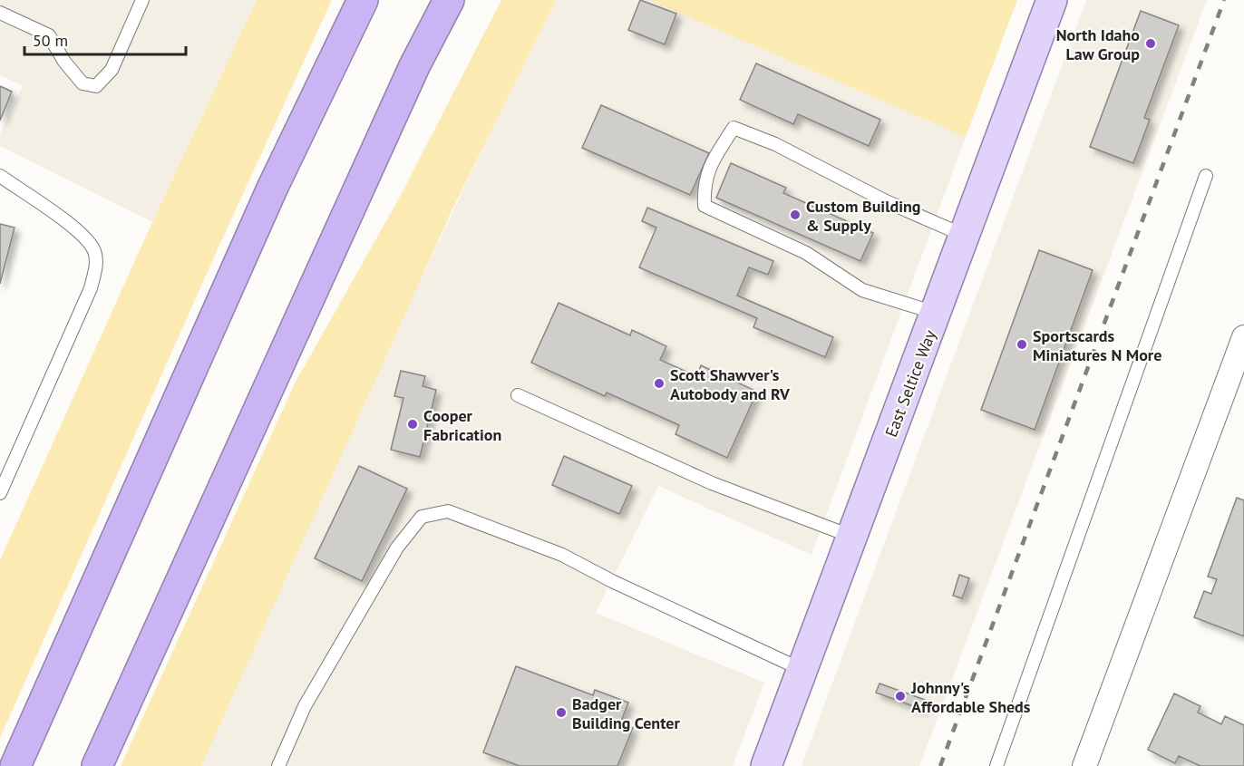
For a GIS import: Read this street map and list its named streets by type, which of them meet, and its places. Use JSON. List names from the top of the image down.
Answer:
{
  "streets": {
    "main road": ["East Seltice Way"]
  },
  "places": [
    "North Idaho Law Group",
    "Custom Building & Supply",
    "Sportscards Miniatures N More",
    "Scott Shawver's Autobody and RV",
    "Cooper Fabrication",
    "Johnny's Affordable Sheds",
    "Badger Building Center"
  ],
  "scale_bar": "50 m"
}
